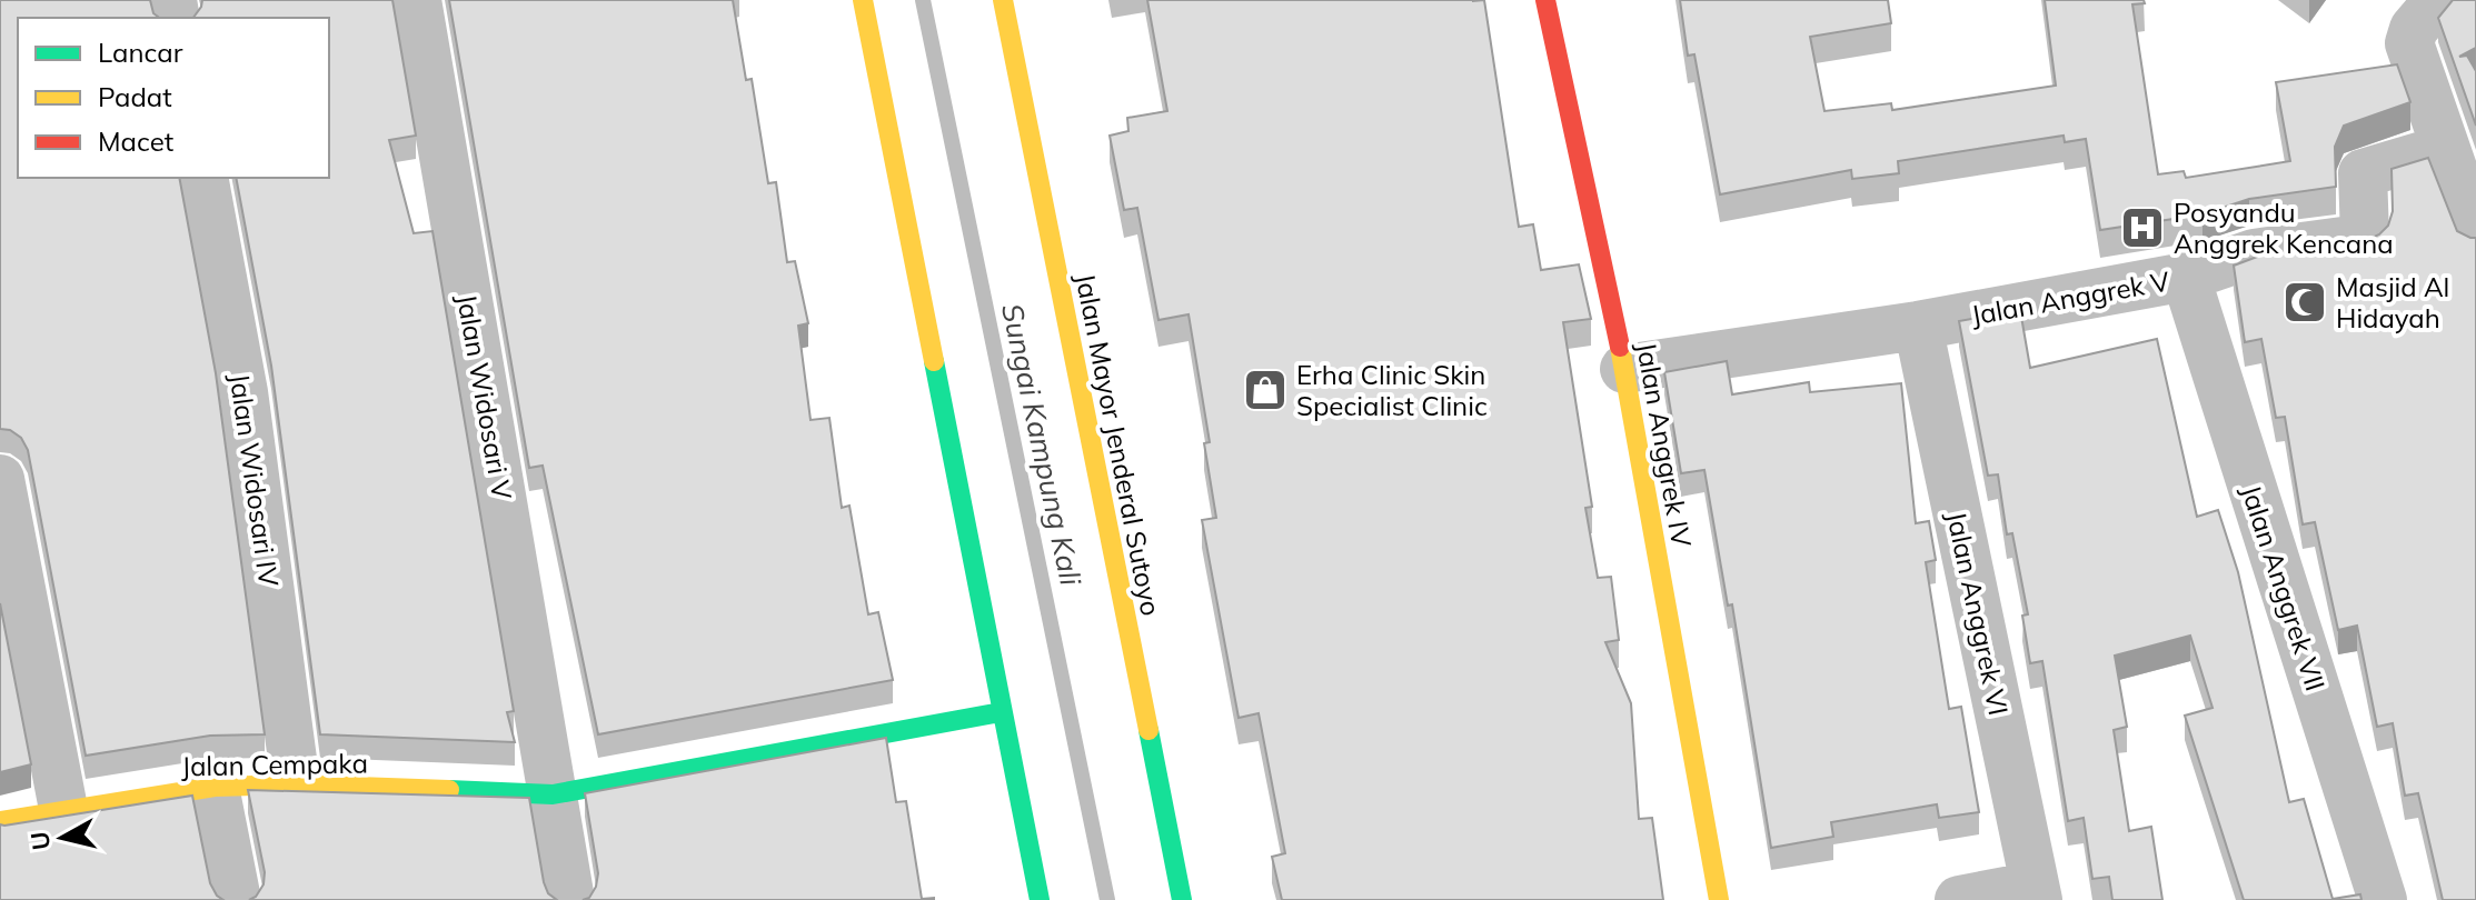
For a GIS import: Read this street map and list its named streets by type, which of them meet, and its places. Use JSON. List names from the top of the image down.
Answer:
{
  "streets": {
    "street": [
      "Jalan Anggrek V",
      "Jalan Widosari V",
      "Jalan Mayor Jenderal Sutoyo",
      "Jalan Anggrek IV",
      "Jalan Widosari IV",
      "Jalan Anggrek VII",
      "Jalan Anggrek VI",
      "Jalan Cempaka"
    ]
  },
  "crossings": [
    ["Jalan Anggrek V", "Jalan Anggrek IV"],
    ["Jalan Anggrek V", "Jalan Anggrek VII"],
    ["Jalan Anggrek V", "Jalan Anggrek VI"],
    ["Jalan Widosari V", "Jalan Cempaka"],
    ["Jalan Widosari IV", "Jalan Cempaka"]
  ],
  "water": ["Sungai Kampung Kali"],
  "places": {
    "hospital": ["Posyandu Anggrek Kencana"],
    "mosque": ["Masjid Al Hidayah"],
    "shop": ["Erha Clinic Skin Specialist Clinic"]
  },
  "legend": ["Lancar", "Padat", "Macet"],
  "north": "left"
}
